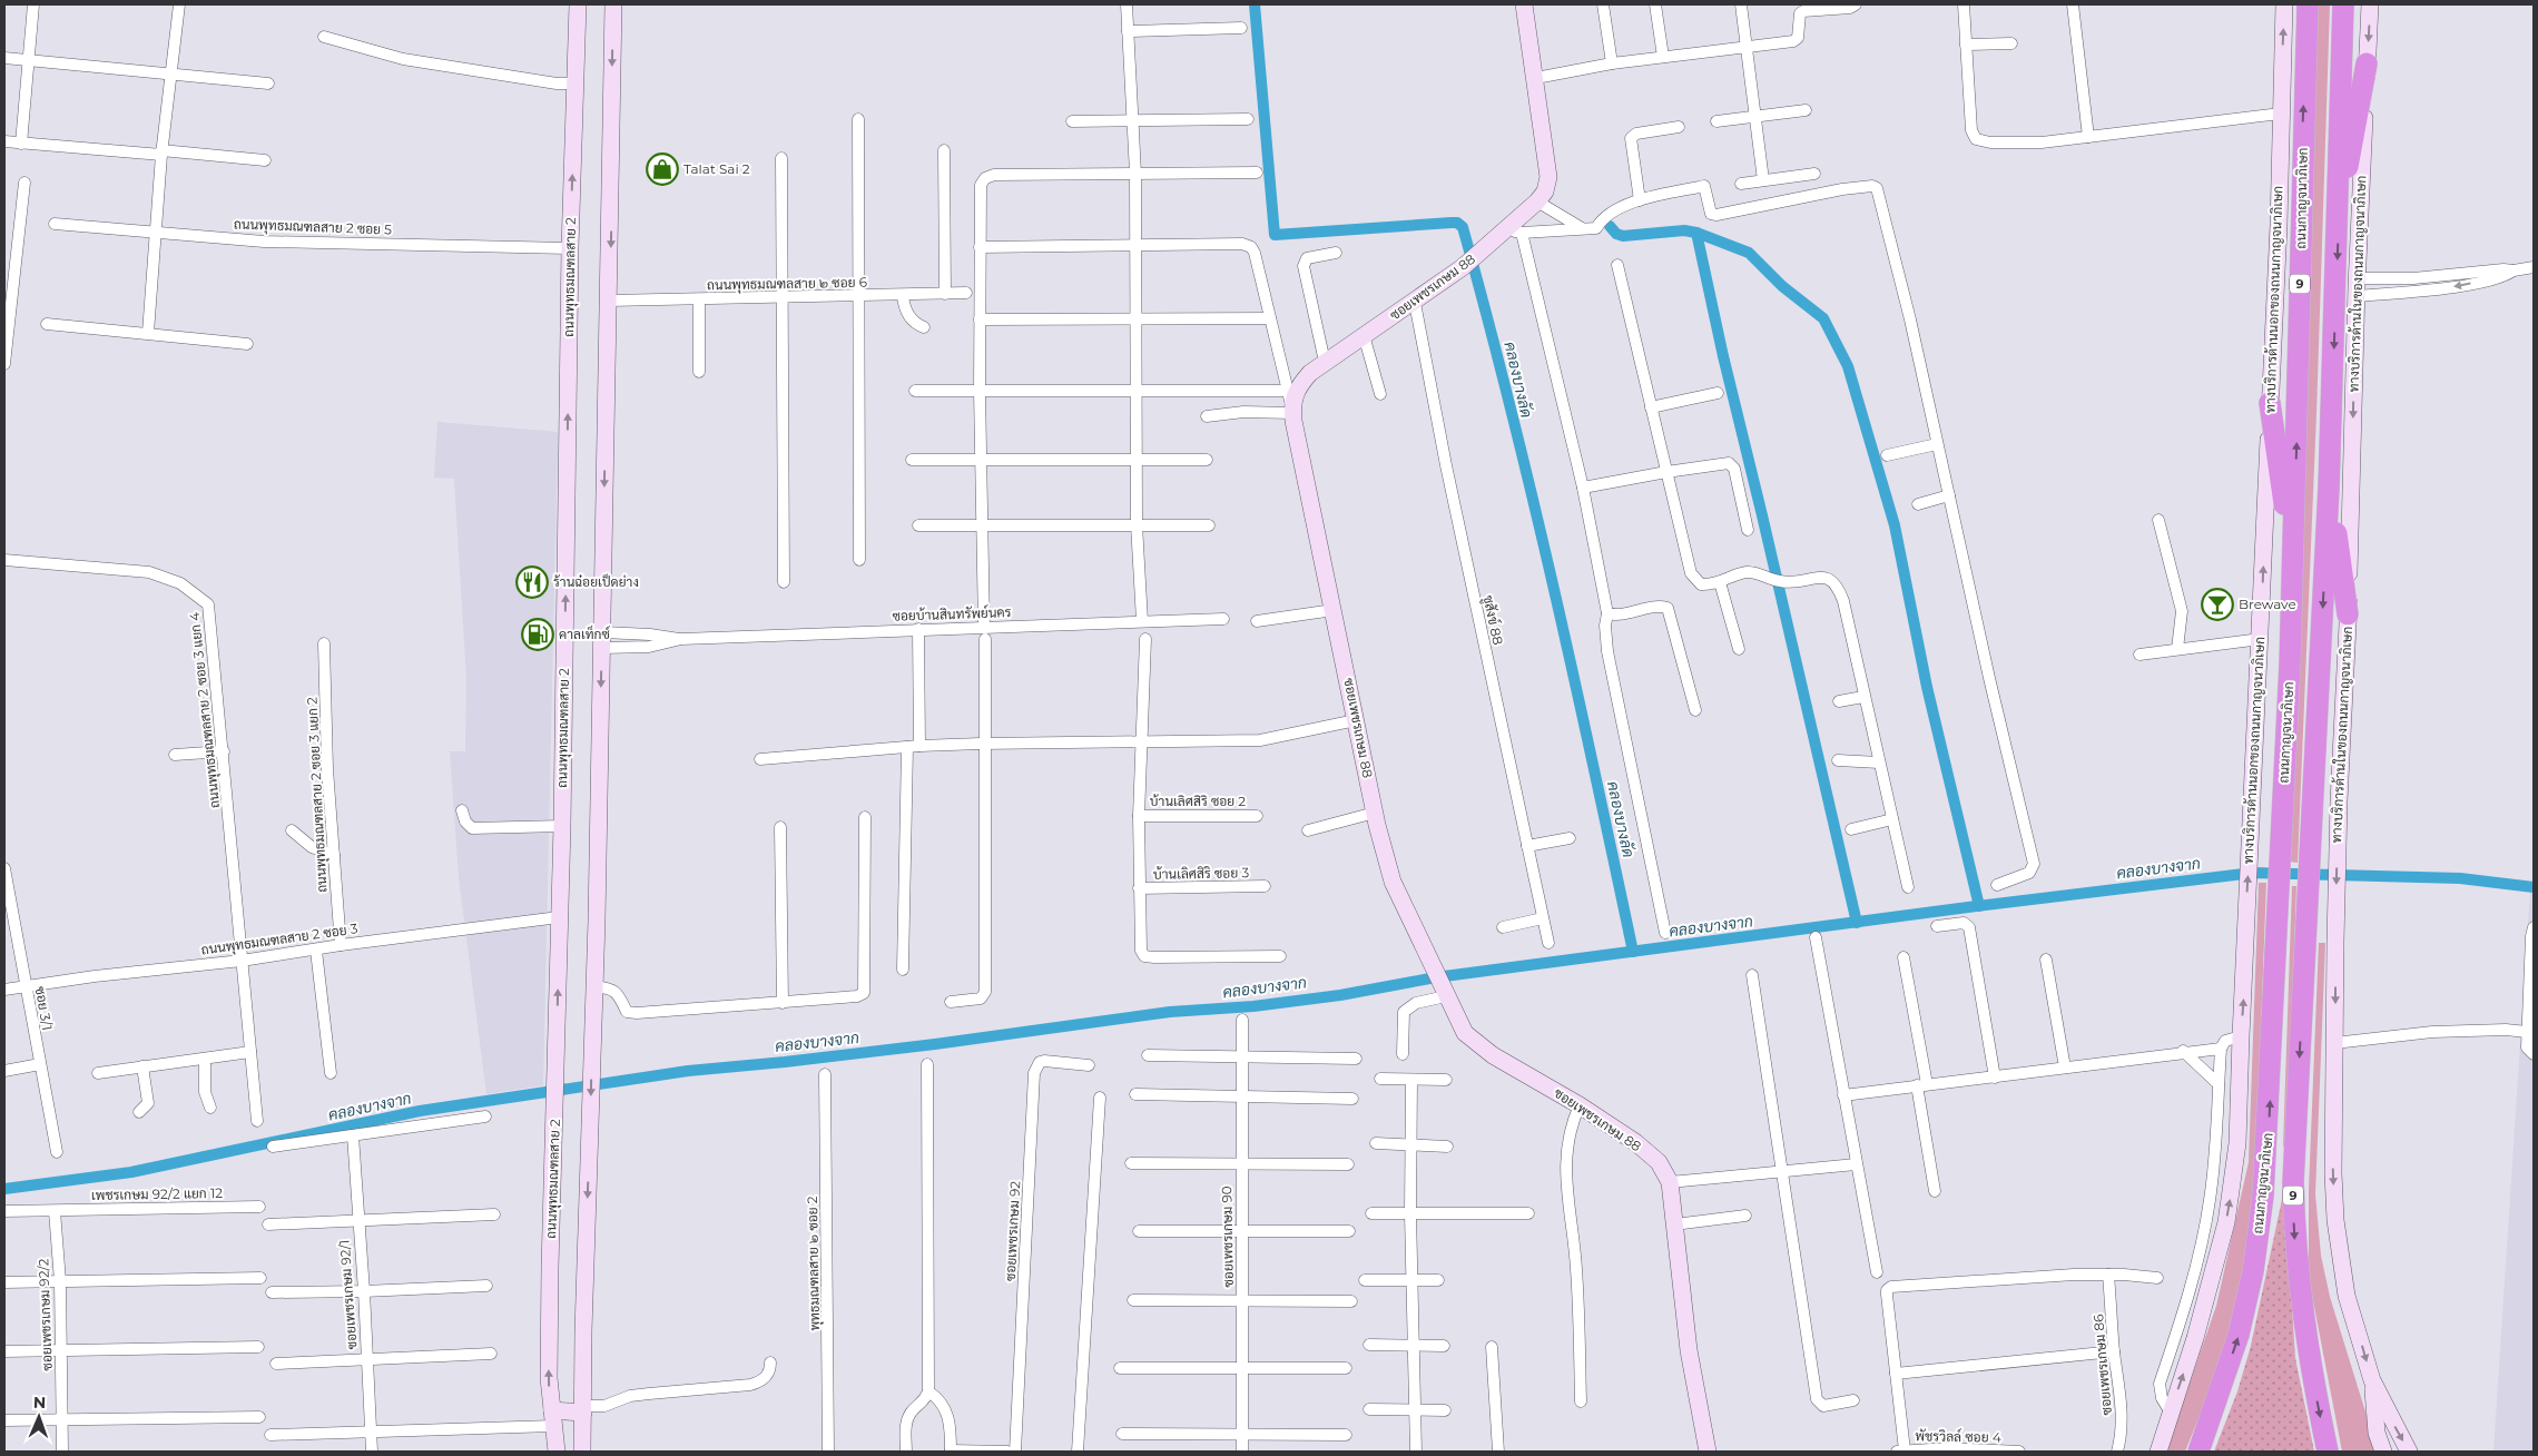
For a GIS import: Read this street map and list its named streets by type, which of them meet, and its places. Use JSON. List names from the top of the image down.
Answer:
{
  "streets": {
    "highway": ["ถนนกาญจนาภิเษก", "9"],
    "main road": [
      "ถนนพุทธมณฑลสาย 2",
      "ทางบริการด้านในของถนนกาญจนาภิเษก",
      "ซอยเพชรเกษม 88",
      "ทางบริการด้านนอกของถนนกาญจนาภิเษก"
    ],
    "street": [
      "ถนนพุทธมณฑลสาย 2 ซอย 5",
      "ถนนพุทธมณฑลสาย ๒ ซอย 6",
      "ซอยบ้านสินทรัพย์นคร",
      "ชูสังข์ 88",
      "ถนนพุทธมณฑลสาย 2 ซอย 3 แยก 4",
      "ถนนพุทธมณฑลสาย 2 ซอย 3 แยก 2",
      "บ้านเลิศสิริ ซอย 2",
      "บ้านเลิศสิริ ซอย 3",
      "ถนนพุทธมณฑลสาย 2 ซอย 3",
      "ซอย 3/1",
      "เพชรเกษม 92/2 แยก 12",
      "ซอยเพชรเกษม 92",
      "ซอยเพชรเกษม 90",
      "พุทธมณฑลสาย ๒ ซอย 2",
      "ซอยเพชรเกษม 92/1",
      "ซอยเพชรเกษม 92/2",
      "ซอยเพชรเกษม 86",
      "พัชรวิลล์ ซอย 4"
    ]
  },
  "crossings": [
    ["ถนนพุทธมณฑลสาย 2 ซอย 5", "ถนนพุทธมณฑลสาย 2"],
    ["ถนนพุทธมณฑลสาย 2", "ถนนพุทธมณฑลสาย 2 ซอย 3"],
    ["ซอยเพชรเกษม 88", "ชูสังข์ 88"],
    ["ถนนพุทธมณฑลสาย 2 ซอย 3 แยก 4", "ถนนพุทธมณฑลสาย 2 ซอย 3"],
    ["ถนนพุทธมณฑลสาย 2 ซอย 3 แยก 2", "ถนนพุทธมณฑลสาย 2 ซอย 3"],
    ["ถนนพุทธมณฑลสาย 2 ซอย 3", "ซอย 3/1"],
    ["เพชรเกษม 92/2 แยก 12", "ซอยเพชรเกษม 92/2"]
  ],
  "one_way": ["ทางบริการด้านในของถนนกาญจนาภิเษก", "ทางบริการด้านนอกของถนนกาญจนาภิเษก"],
  "water": ["คลองบางลัด", "คลองบางจาก"],
  "places": {
    "shop": ["Talat Sai 2"],
    "restaurant": ["ร้านฉ๋อยเป็ดย่าง"],
    "bar": ["Brewave"],
    "fuel station": ["คาลเท็กซ์"]
  },
  "north": "top"
}
